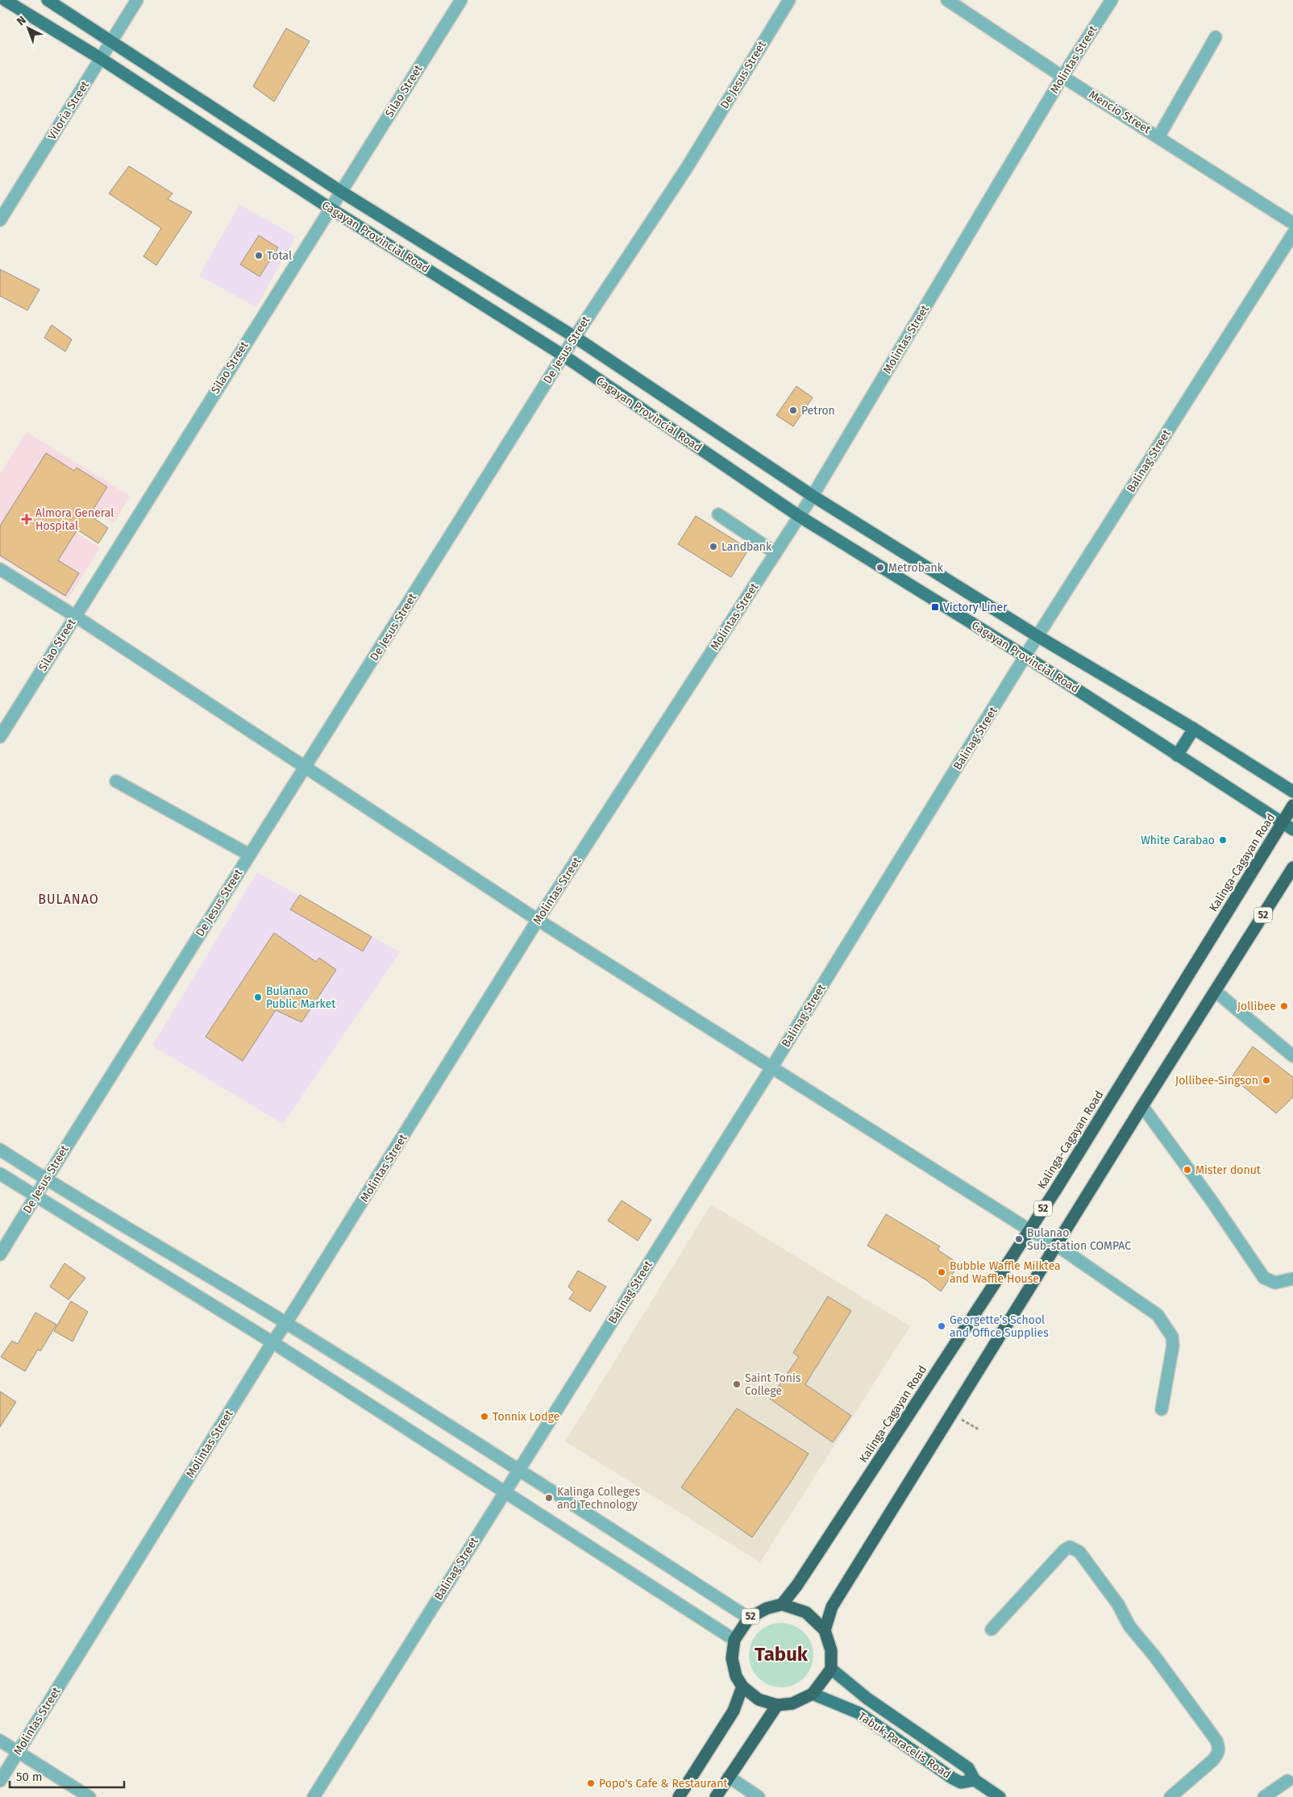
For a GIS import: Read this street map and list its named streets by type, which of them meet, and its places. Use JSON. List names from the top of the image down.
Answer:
{
  "streets": {
    "highway": ["Kalinga-Cagayan Road", "52"],
    "main road": ["Cagayan Provincial Road", "Tabuk-Paracelis Road"],
    "street": [
      "Molintas Street",
      "De Jesus Street",
      "Silao Street",
      "Viloria Street",
      "Mencio Street",
      "Balinag Street"
    ]
  },
  "crossings": [
    ["Molintas Street", "Mencio Street"],
    ["Molintas Street", "Cagayan Provincial Road"],
    ["De Jesus Street", "Cagayan Provincial Road"],
    ["Silao Street", "Cagayan Provincial Road"],
    ["Viloria Street", "Cagayan Provincial Road"],
    ["Cagayan Provincial Road", "Balinag Street"],
    ["Cagayan Provincial Road", "Kalinga-Cagayan Road"],
    ["Kalinga-Cagayan Road", "52"],
    ["Kalinga-Cagayan Road", "Tabuk-Paracelis Road"],
    ["52", "Tabuk-Paracelis Road"]
  ],
  "districts": ["BULANAO", "Tabuk"],
  "places": {
    "other": [
      "Total",
      "Petron",
      "Landbank",
      "Metrobank",
      "White Carabao",
      "Bulanao Public Market",
      "Jollibee",
      "Jollibee-Singson",
      "Mister donut",
      "Bulanao Sub-station COMPAC",
      "Bubble Waffle Milktea and Waffle House",
      "Georgette’s School and Office Supplies",
      "Saint Tonis College",
      "Tonnix Lodge",
      "Kalinga Colleges and Technology",
      "Popo's Cafe & Restaurant"
    ],
    "health": ["Almora General Hospital"],
    "transit": ["Victory Liner"]
  },
  "scale_bar": "50 m",
  "north": "top left"
}
